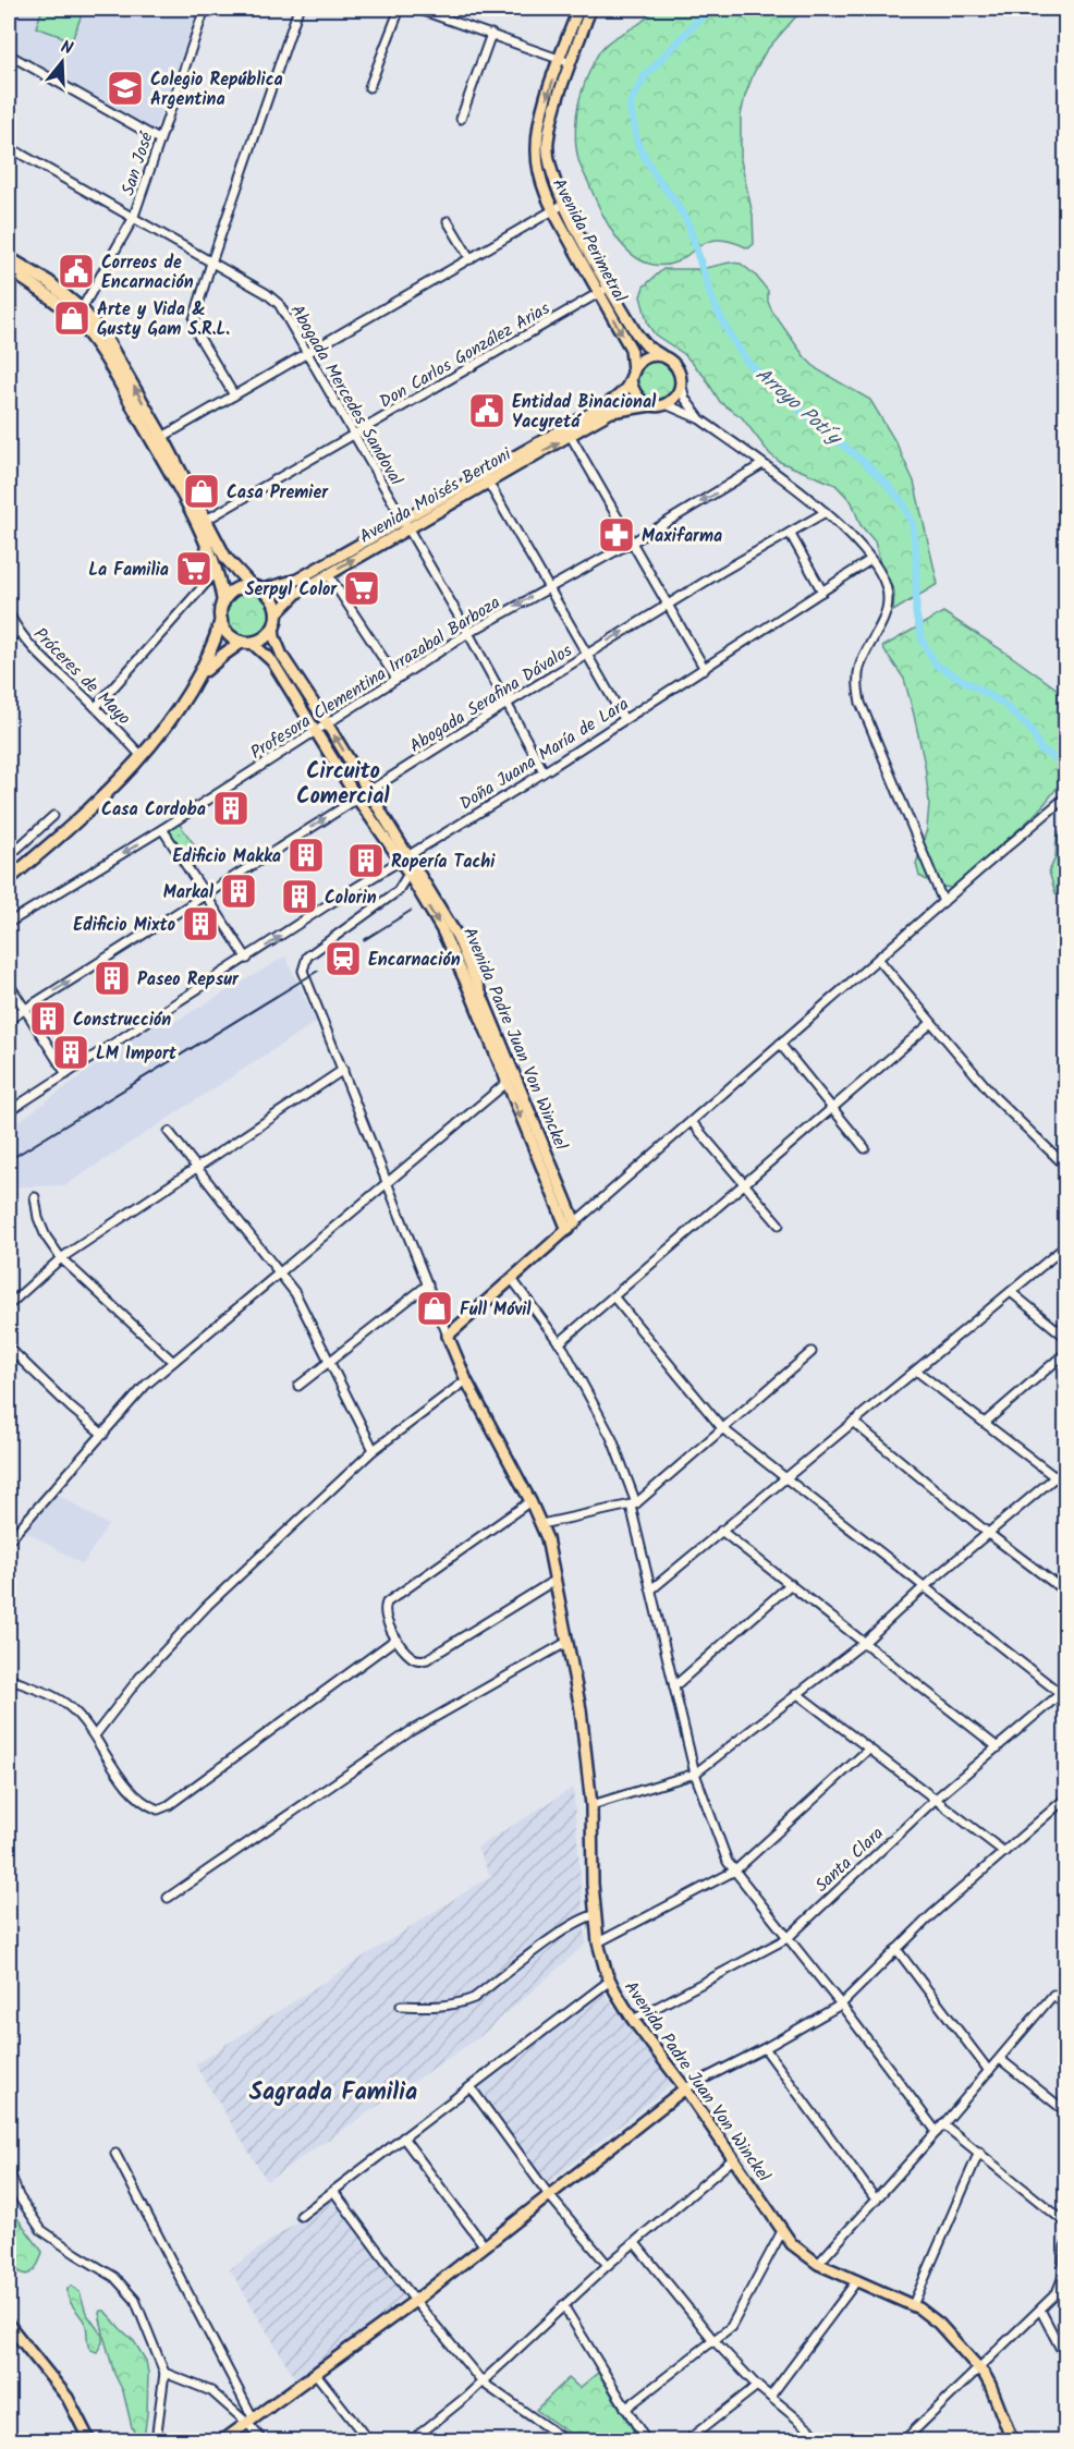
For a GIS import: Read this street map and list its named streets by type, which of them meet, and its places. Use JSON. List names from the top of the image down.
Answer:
{
  "streets": {
    "main road": ["Avenida Perimetral", "Avenida Moisés Bertoni", "Avenida Padre Juan Von Winckel"],
    "street": [
      "San José",
      "Don Carlos González Arias",
      "Abogada Mercedes Sandoval",
      "Próceres de Mayo",
      "Profesora Clementina Irrazabal Barboza",
      "Abogada Serafina Dávalos",
      "Doña Juana María de Lara",
      "Santa Clara"
    ]
  },
  "crossings": [
    ["San José", "Abogada Mercedes Sandoval"],
    ["Avenida Perimetral", "Don Carlos González Arias"],
    ["Avenida Perimetral", "Avenida Moisés Bertoni"],
    ["Don Carlos González Arias", "Abogada Mercedes Sandoval"],
    ["Abogada Mercedes Sandoval", "Avenida Moisés Bertoni"],
    ["Abogada Mercedes Sandoval", "Profesora Clementina Irrazabal Barboza"],
    ["Abogada Mercedes Sandoval", "Abogada Serafina Dávalos"],
    ["Abogada Mercedes Sandoval", "Doña Juana María de Lara"],
    ["Avenida Moisés Bertoni", "Avenida Padre Juan Von Winckel"],
    ["Profesora Clementina Irrazabal Barboza", "Avenida Padre Juan Von Winckel"],
    ["Abogada Serafina Dávalos", "Avenida Padre Juan Von Winckel"],
    ["Doña Juana María de Lara", "Avenida Padre Juan Von Winckel"],
    ["Avenida Padre Juan Von Winckel", "Santa Clara"]
  ],
  "one_way": ["Profesora Clementina Irrazabal Barboza", "Abogada Serafina Dávalos"],
  "districts": ["Circuito Comercial", "Sagrada Familia"],
  "water": ["Arroyo Poti´y"],
  "places": {
    "school or university": ["Colegio República Argentina"],
    "public building": ["Correos de Encarnación", "Entidad Binacional Yacyretá"],
    "shop": ["Arte y Vida & Gusty Gam S.R.L.", "Casa Premier", "Full Móvil"],
    "pharmacy": ["Maxifarma"],
    "supermarket": ["La Familia", "Serpyl Color"],
    "building": [
      "Casa Cordoba",
      "Edificio Makka",
      "Ropería Tachi",
      "Markal",
      "Colorin",
      "Edificio Mixto",
      "Paseo Repsur",
      "Construcción",
      "LM Import"
    ],
    "station": ["Encarnación"]
  },
  "north": "top"
}
